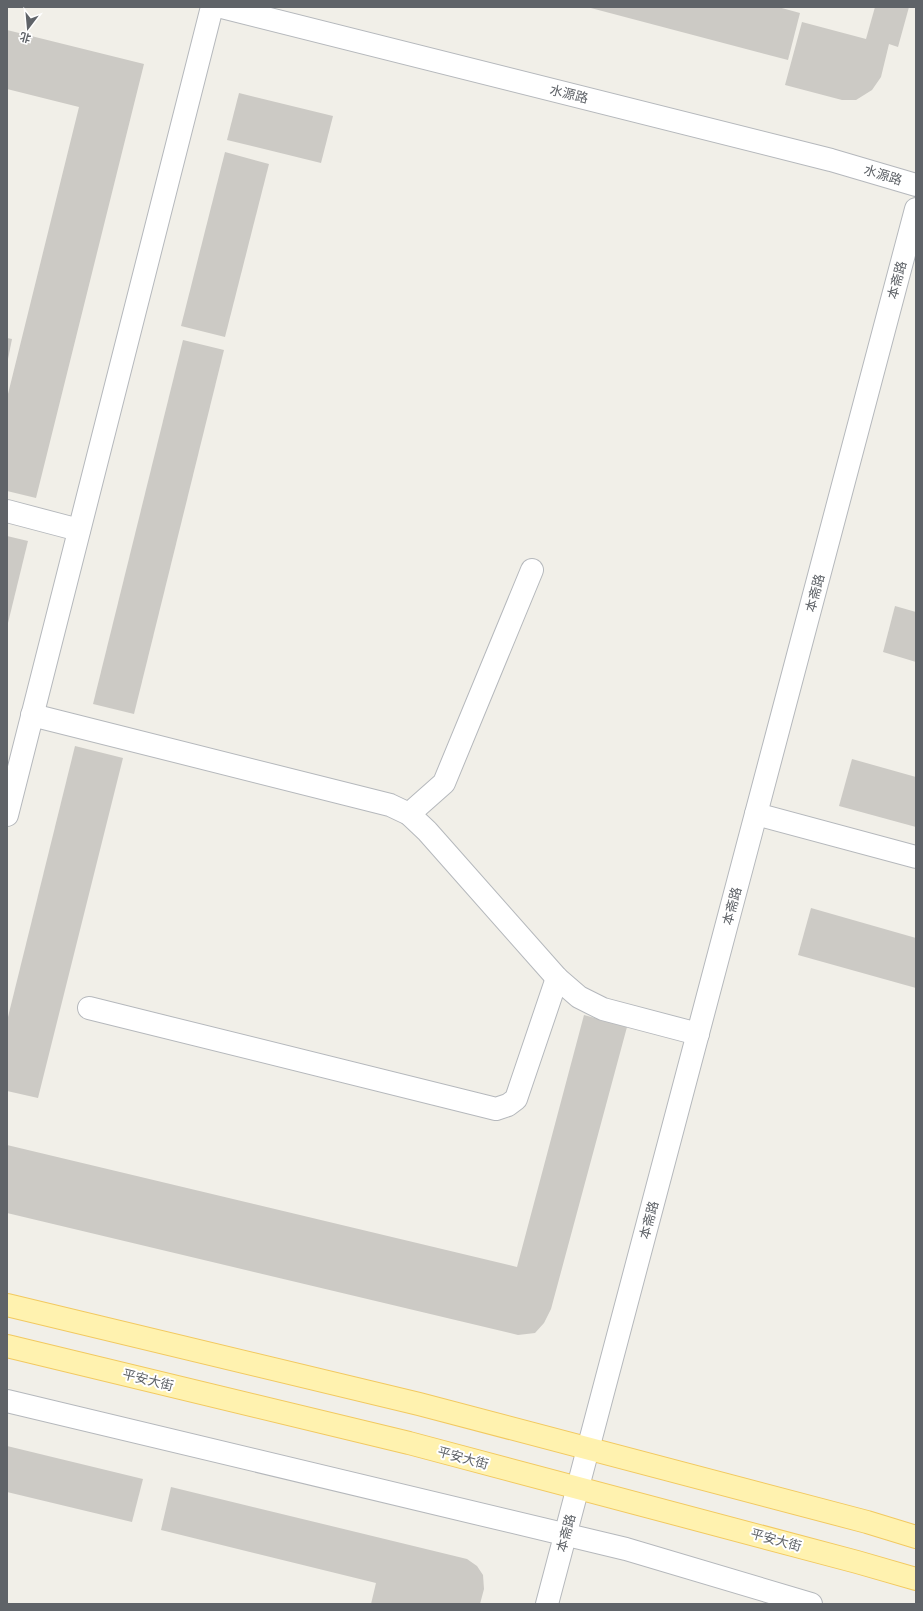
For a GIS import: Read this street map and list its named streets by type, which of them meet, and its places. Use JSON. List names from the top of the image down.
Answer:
{
  "streets": {
    "main road": ["平安大街"],
    "street": ["水源路", "本斋路"]
  },
  "crossings": [
    ["本斋路", "平安大街"]
  ],
  "north": "bottom"
}
